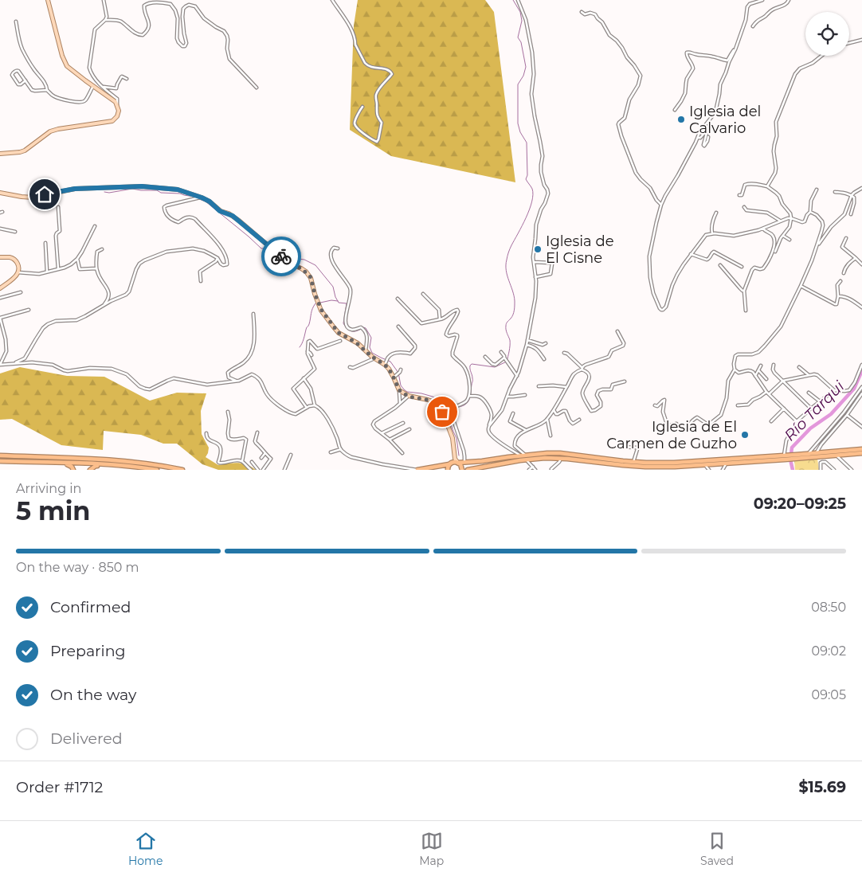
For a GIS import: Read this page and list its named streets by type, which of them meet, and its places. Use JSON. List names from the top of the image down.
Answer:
{
  "water": ["Río Tarqui"],
  "places": ["Iglesia del Calvario", "Iglesia de El Cisne", "Iglesia de El Carmen de Guzho"],
  "page": {
    "heading": ["5 min", "Arriving in", "09:20–09:25"],
    "panel": ["Order #1712", "$15.69"],
    "bar": "On the way · 850 m",
    "list": [
      ["Confirmed", "08:50"],
      ["Preparing", "09:02"],
      ["On the way", "09:05"],
      "Delivered"
    ],
    "tabs": ["Home", "Map", "Saved"]
  }
}
